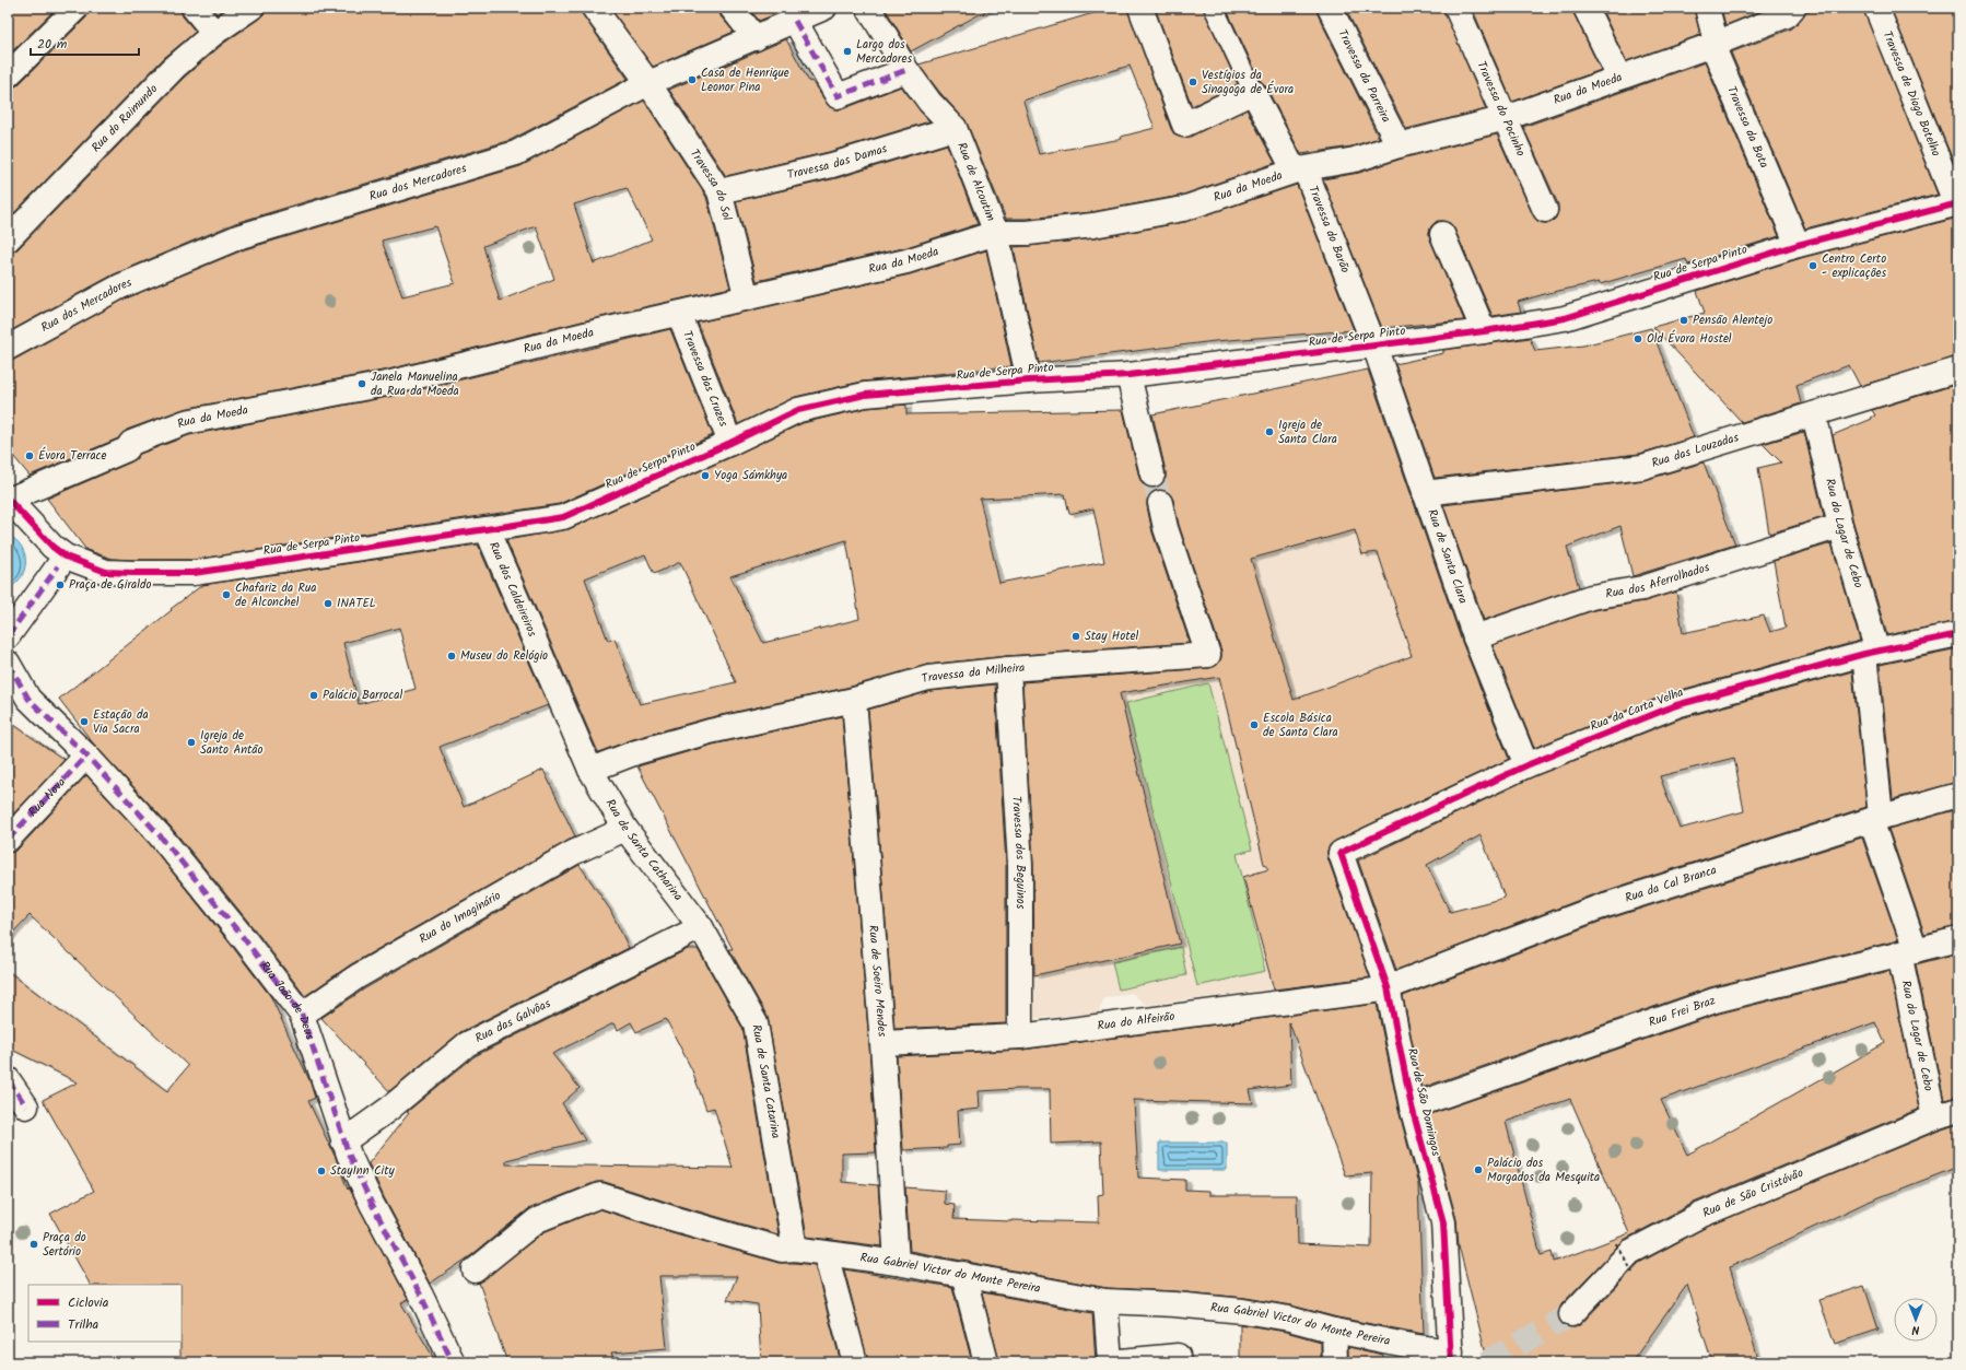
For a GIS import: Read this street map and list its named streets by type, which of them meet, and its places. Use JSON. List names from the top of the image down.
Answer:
{
  "streets": {
    "street": [
      "Travessa da Parreira",
      "Rua da Moeda",
      "Travessa de Diogo Botelho",
      "Travessa do Pocinho",
      "Rua do Raimundo",
      "Travessa da Bota",
      "Travessa das Damas",
      "Rua de Alcoutim",
      "Rua dos Mercadores",
      "Travessa do Sol",
      "Travessa do Barão",
      "Rua de Serpa Pinto",
      "Travessa das Cruzes",
      "Rua das Louzadas",
      "Rua do Lagar de Cebo",
      "Rua de Santa Clara",
      "Rua dos Aferrolhados",
      "Rua dos Caldeireiros",
      "Travessa da Milheira",
      "Rua da Carta Velha",
      "Rua Nova",
      "Rua de Santa Catharina",
      "Travessa dos Beguinos",
      "Rua da Cal Branca",
      "Rua do Imaginário",
      "Rua de Soeiro Mendes",
      "Rua João de Deus",
      "Rua Frei Braz",
      "Rua das Galvôas",
      "Rua do Alfeirão",
      "Rua de Santa Catarina",
      "Rua de São Domingos",
      "Rua de São Cristóvão",
      "Rua Gabriel Victor do Monte Pereira"
    ]
  },
  "crossings": [
    ["Travessa da Parreira", "Rua da Moeda"],
    ["Rua da Moeda", "Travessa do Pocinho"],
    ["Rua da Moeda", "Travessa da Bota"],
    ["Rua da Moeda", "Rua de Alcoutim"],
    ["Rua da Moeda", "Travessa do Sol"],
    ["Rua da Moeda", "Travessa do Barão"],
    ["Rua da Moeda", "Travessa das Cruzes"],
    ["Travessa de Diogo Botelho", "Rua de Serpa Pinto"],
    ["Travessa da Bota", "Rua de Serpa Pinto"],
    ["Travessa das Damas", "Rua de Alcoutim"],
    ["Travessa das Damas", "Travessa do Sol"],
    ["Rua de Alcoutim", "Rua de Serpa Pinto"],
    ["Rua dos Mercadores", "Travessa do Sol"],
    ["Travessa do Barão", "Rua de Serpa Pinto"],
    ["Travessa do Barão", "Rua de Santa Clara"],
    ["Rua de Serpa Pinto", "Travessa das Cruzes"],
    ["Rua de Serpa Pinto", "Rua de Santa Clara"],
    ["Rua de Serpa Pinto", "Rua dos Caldeireiros"],
    ["Rua das Louzadas", "Rua do Lagar de Cebo"],
    ["Rua das Louzadas", "Rua de Santa Clara"],
    ["Rua do Lagar de Cebo", "Rua dos Aferrolhados"],
    ["Rua do Lagar de Cebo", "Rua da Carta Velha"],
    ["Rua do Lagar de Cebo", "Rua da Cal Branca"],
    ["Rua do Lagar de Cebo", "Rua Frei Braz"],
    ["Rua do Lagar de Cebo", "Rua de São Cristóvão"],
    ["Rua de Santa Clara", "Rua dos Aferrolhados"],
    ["Rua de Santa Clara", "Rua da Carta Velha"],
    ["Rua dos Caldeireiros", "Travessa da Milheira"],
    ["Rua dos Caldeireiros", "Rua de Santa Catharina"],
    ["Travessa da Milheira", "Rua de Santa Catharina"],
    ["Travessa da Milheira", "Travessa dos Beguinos"],
    ["Travessa da Milheira", "Rua de Soeiro Mendes"],
    ["Rua da Carta Velha", "Rua de São Domingos"],
    ["Rua Nova", "Rua João de Deus"],
    ["Rua de Santa Catharina", "Rua do Imaginário"],
    ["Rua de Santa Catharina", "Rua das Galvôas"],
    ["Rua de Santa Catharina", "Rua de Santa Catarina"],
    ["Travessa dos Beguinos", "Rua do Alfeirão"],
    ["Rua da Cal Branca", "Rua do Alfeirão"],
    ["Rua da Cal Branca", "Rua de São Domingos"],
    ["Rua do Imaginário", "Rua João de Deus"],
    ["Rua de Soeiro Mendes", "Rua do Alfeirão"],
    ["Rua de Soeiro Mendes", "Rua Gabriel Victor do Monte Pereira"],
    ["Rua João de Deus", "Rua das Galvôas"],
    ["Rua Frei Braz", "Rua de São Domingos"],
    ["Rua das Galvôas", "Rua de Santa Catarina"],
    ["Rua do Alfeirão", "Rua de São Domingos"],
    ["Rua de Santa Catarina", "Rua Gabriel Victor do Monte Pereira"],
    ["Rua de São Domingos", "Rua Gabriel Victor do Monte Pereira"]
  ],
  "places": [
    "Largo dos Mercadores",
    "Casa de Henrique Leonor Pina",
    "Vestígios da Sinagoga de Évora",
    "Centro Certo - explicações",
    "Pensão Alentejo",
    "Old Évora Hostel",
    "Janela Manuelina da Rua da Moeda",
    "Igreja de Santa Clara",
    "Évora Terrace",
    "Yoga Sámkhya",
    "Praça de Giraldo",
    "Chafariz da Rua de Alconchel",
    "INATEL",
    "Stay Hotel",
    "Museu do Relógio",
    "Palácio Barrocal",
    "Estação da Via Sacra",
    "Escola Básica de Santa Clara",
    "Igreja de Santo Antão",
    "Palácio dos Morgados da Mesquita",
    "StayInn City",
    "Praça do Sertório"
  ],
  "legend": ["Ciclovia", "Trilha"],
  "scale_bar": "20 m",
  "north": "bottom"
}
